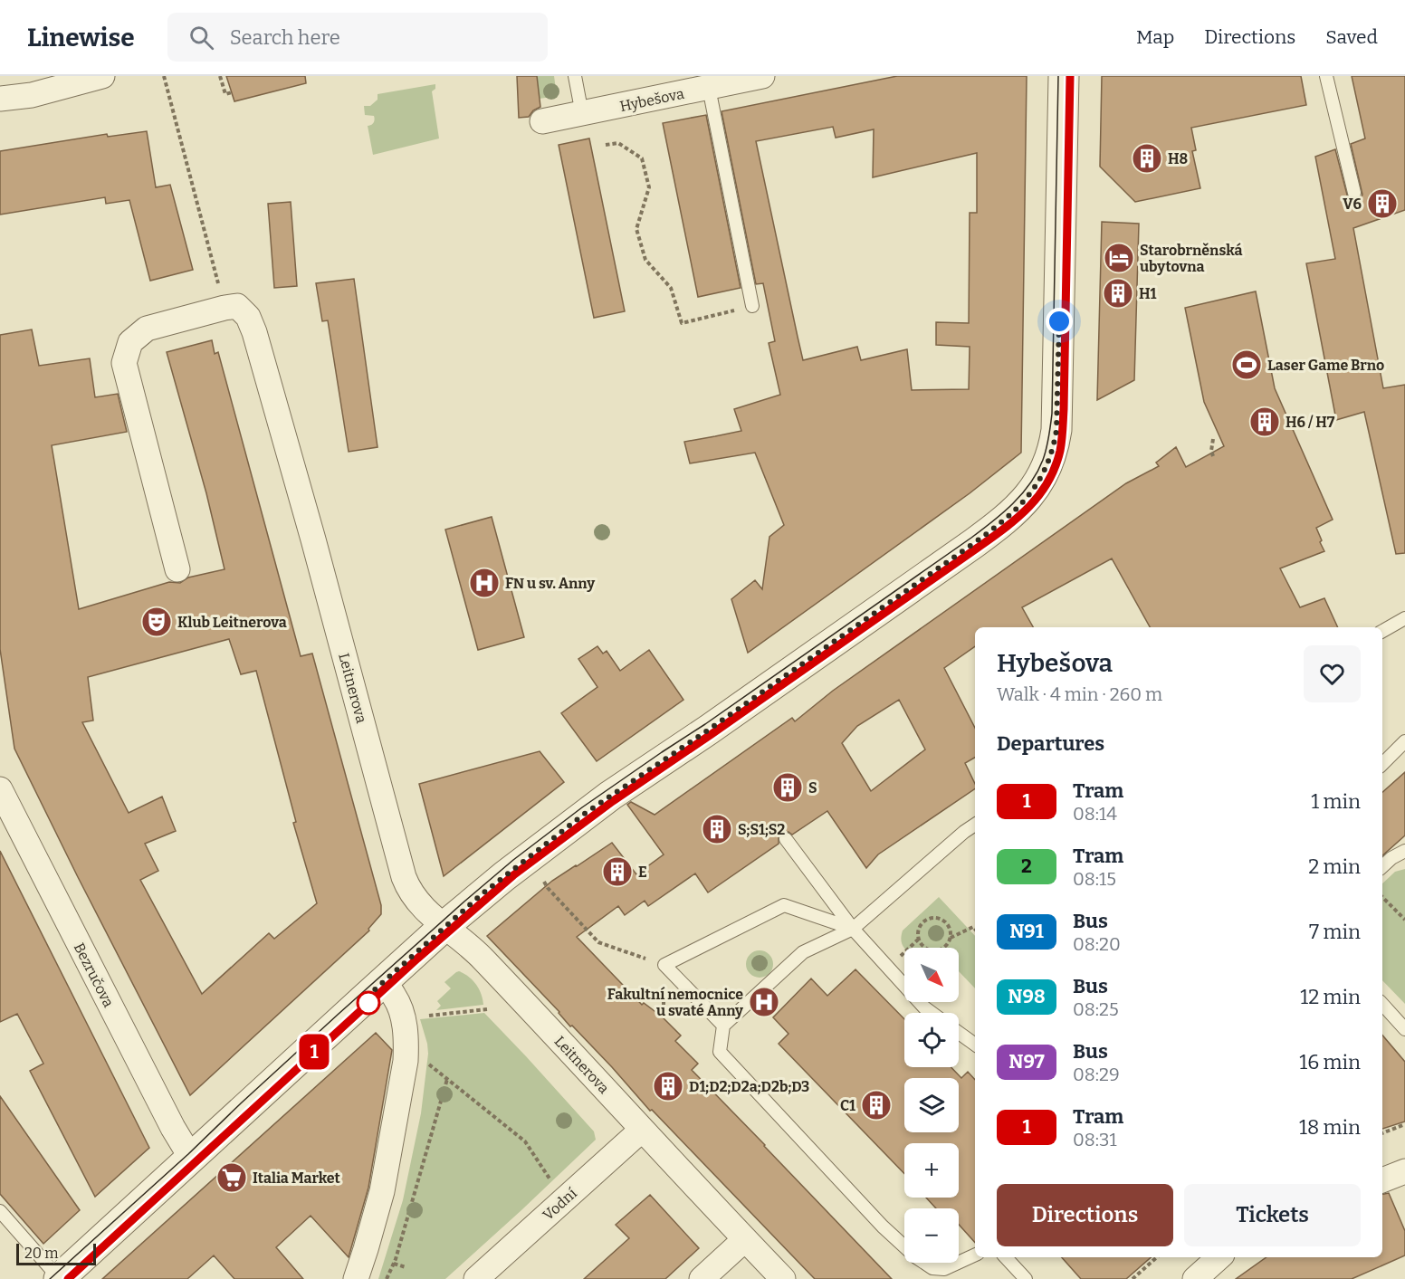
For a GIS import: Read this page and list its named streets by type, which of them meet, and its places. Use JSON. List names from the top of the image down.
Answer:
{
  "streets": {
    "street": [
      "Hybešova",
      "Leitnerova",
      "Bezručova",
      "Vodní"
    ]
  },
  "crossings": [
    ["Leitnerova", "Vodní"]
  ],
  "places": {
    "building": [
      "H8",
      "V6",
      "H1",
      "H6 / H7",
      "S",
      "S;S1;S2",
      "E",
      "D1;D2;D2a;D2b;D3",
      "C1"
    ],
    "hotel": ["Starobrněnská ubytovna"],
    "sports": ["Laser Game Brno"],
    "hospital": ["FN u sv. Anny", "Fakultní nemocnice u svaté Anny"],
    "theatre": ["Klub Leitnerova"],
    "supermarket": ["Italia Market"]
  },
  "lines": ["tram line 1"],
  "scale_bar": "20 m",
  "north": "bottom right",
  "page": {
    "header": "Linewise",
    "search": "Search here",
    "nav": ["Map", "Directions", "Saved"],
    "on_map": "1",
    "heading": [
      ["Hybešova", "Walk · 4 min · 260 m"],
      "Departures"
    ],
    "list": [
      {
        "mark": "1",
        "name": "Tram",
        "note": "08:14",
        "value": "1 min"
      },
      {
        "mark": "2",
        "name": "Tram",
        "note": "08:15",
        "value": "2 min"
      },
      {
        "mark": "N91",
        "name": "Bus",
        "note": "08:20",
        "value": "7 min"
      },
      {
        "mark": "N98",
        "name": "Bus",
        "note": "08:25",
        "value": "12 min"
      },
      {
        "mark": "N97",
        "name": "Bus",
        "note": "08:29",
        "value": "16 min"
      },
      {
        "mark": "1",
        "name": "Tram",
        "note": "08:31",
        "value": "18 min"
      }
    ],
    "map_buttons": ["+", "−"],
    "buttons": ["Directions", "Tickets"],
    "scale": "20 m"
  }
}
